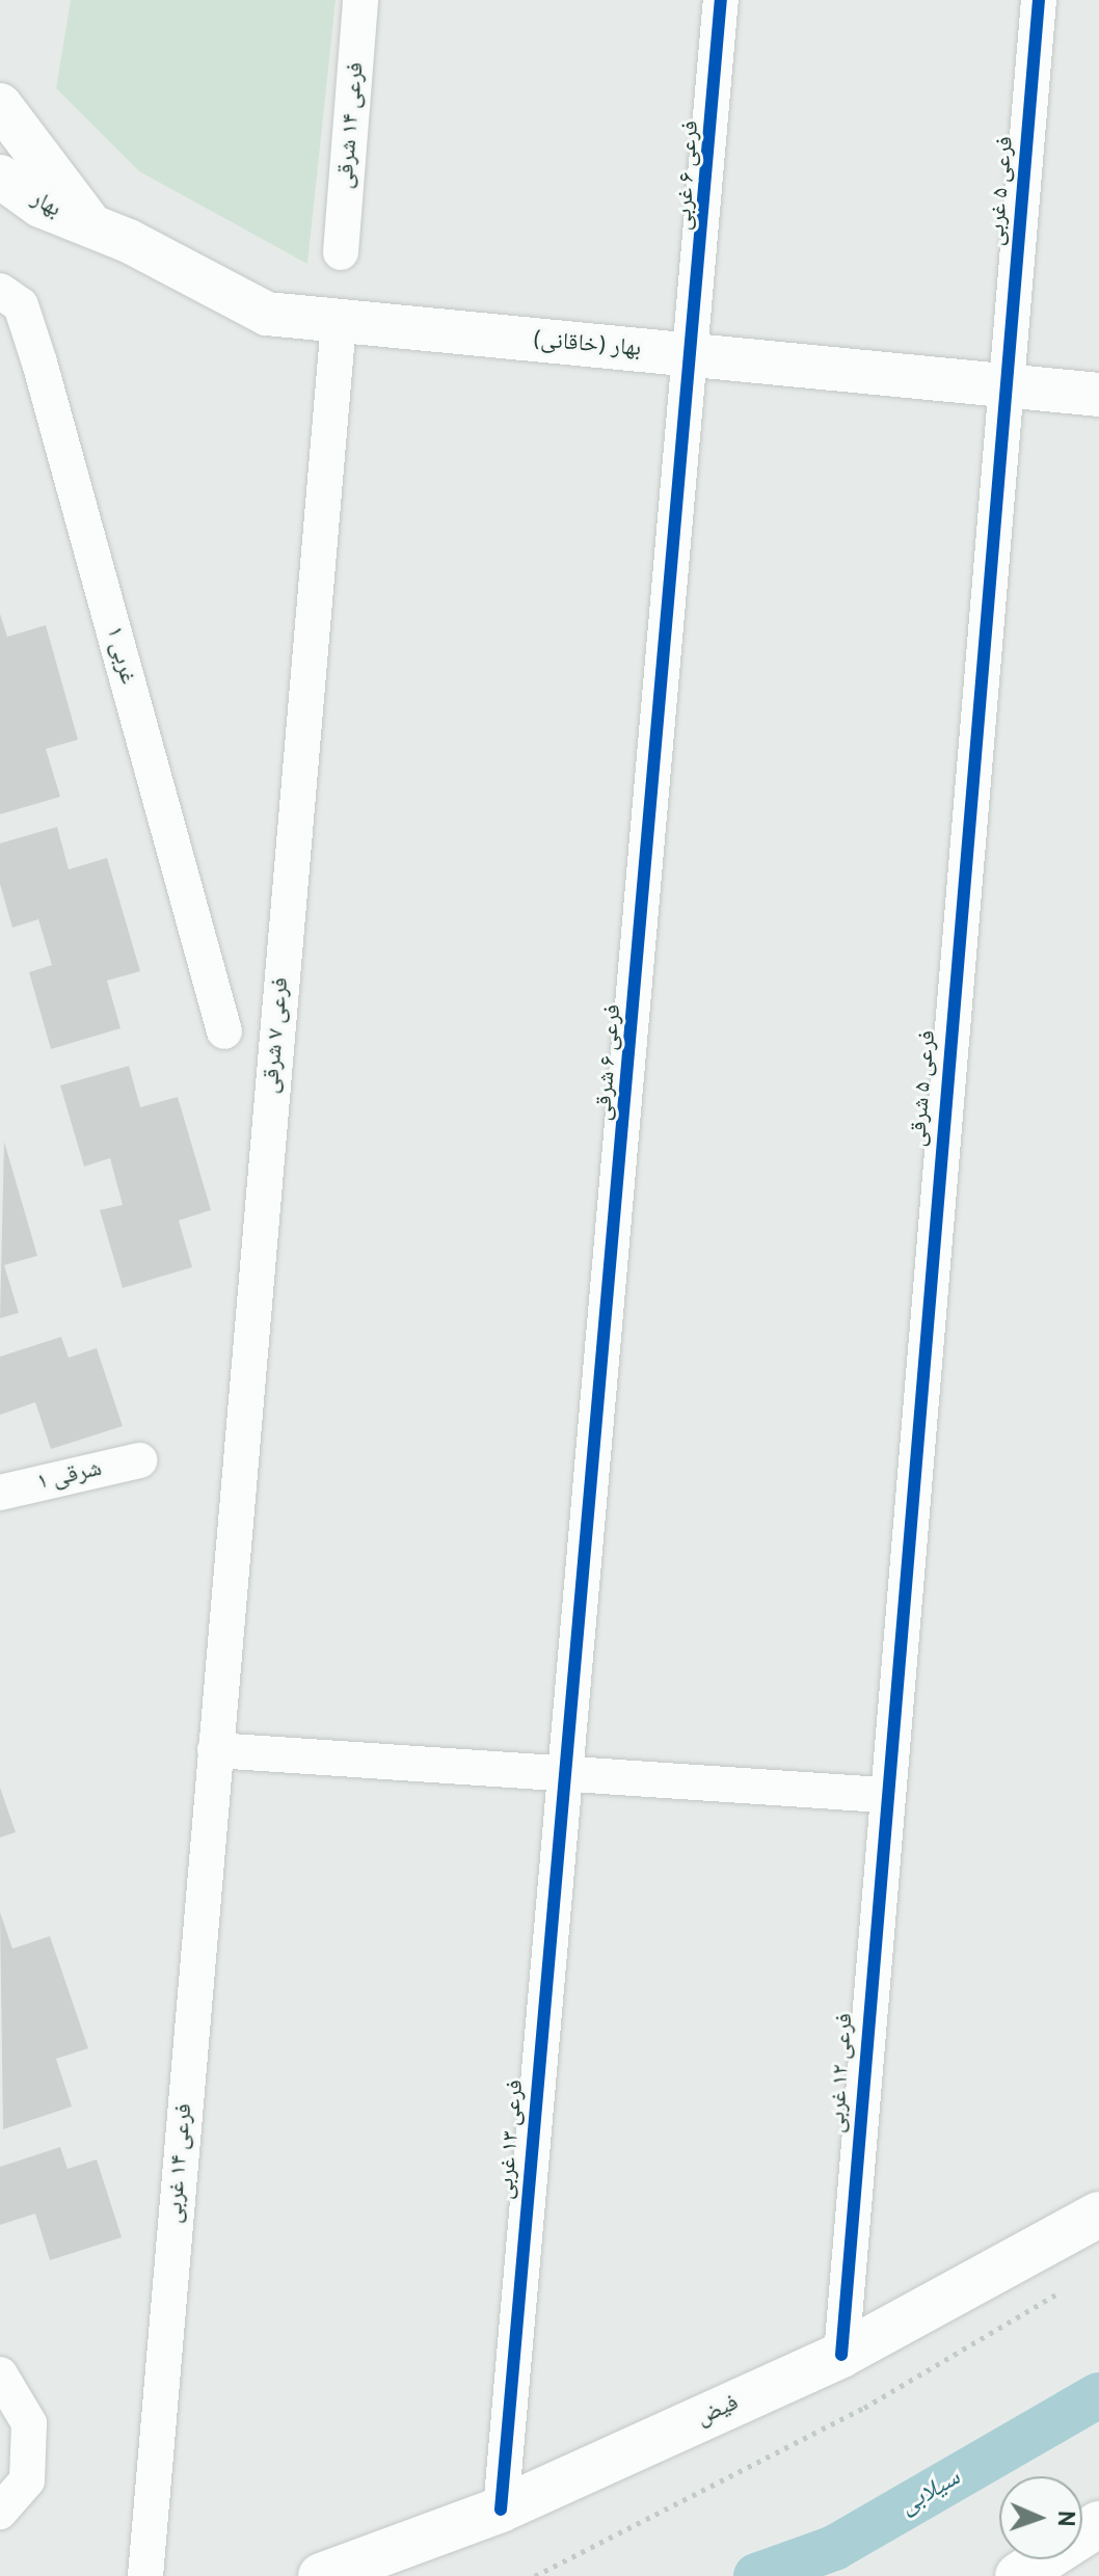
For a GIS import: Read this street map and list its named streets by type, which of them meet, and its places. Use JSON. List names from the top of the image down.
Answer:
{
  "streets": {
    "main road": ["فیض"],
    "street": [
      "فرعی ۱۴ شرقی",
      "فرعی ۶ غربی",
      "فرعی ۵ غربی",
      "بهار",
      "بهار (خاقانی)",
      "۱ غربی",
      "فرعی ۷ شرقی",
      "فرعی ۶ شرقی",
      "فرعی ۵ شرقی",
      "۱ شرقی",
      "فرعی ۱۲ غربی",
      "فرعی ۱۳ غربی",
      "فرعی ۱۴ غربی"
    ]
  },
  "crossings": [
    ["فرعی ۶ غربی", "بهار (خاقانی)"],
    ["فرعی ۶ غربی", "فرعی ۶ شرقی"],
    ["فرعی ۵ غربی", "بهار (خاقانی)"],
    ["فرعی ۵ غربی", "فرعی ۵ شرقی"],
    ["بهار", "بهار (خاقانی)"],
    ["بهار (خاقانی)", "فرعی ۷ شرقی"],
    ["بهار (خاقانی)", "فرعی ۶ شرقی"],
    ["بهار (خاقانی)", "فرعی ۵ شرقی"],
    ["فرعی ۷ شرقی", "فرعی ۱۴ غربی"],
    ["فرعی ۶ شرقی", "فرعی ۱۳ غربی"],
    ["فرعی ۵ شرقی", "فرعی ۱۲ غربی"],
    ["فرعی ۱۲ غربی", "فیض"],
    ["فرعی ۱۳ غربی", "فیض"]
  ],
  "water": ["سیلابی"],
  "north": "right"
}
